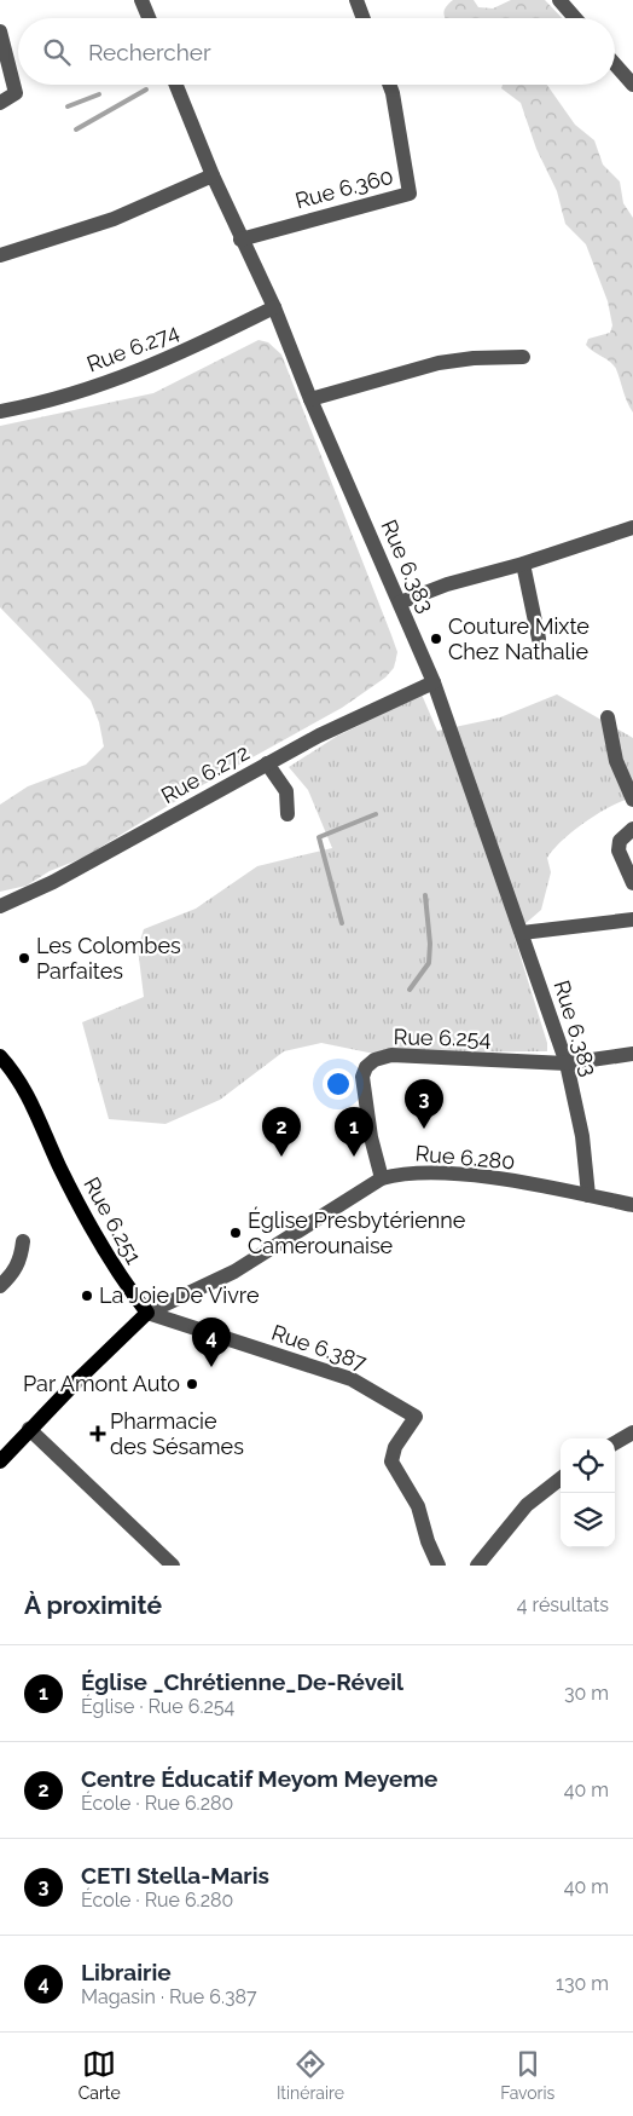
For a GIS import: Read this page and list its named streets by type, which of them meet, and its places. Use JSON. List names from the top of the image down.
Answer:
{
  "streets": {
    "main road": ["Rue 6.251"],
    "street": [
      "Rue 6.360",
      "Rue 6.274",
      "Rue 6.383",
      "Rue 6.272",
      "Rue 6.254",
      "Rue 6.280",
      "Rue 6.387"
    ]
  },
  "crossings": [
    ["Rue 6.360", "Rue 6.383"],
    ["Rue 6.274", "Rue 6.383"],
    ["Rue 6.383", "Rue 6.272"],
    ["Rue 6.383", "Rue 6.254"],
    ["Rue 6.383", "Rue 6.280"],
    ["Rue 6.254", "Rue 6.280"],
    ["Rue 6.280", "Rue 6.251"],
    ["Rue 6.280", "Rue 6.387"],
    ["Rue 6.251", "Rue 6.387"]
  ],
  "places": {
    "other": [
      "Couture Mixte Chez Nathalie",
      "Les Colombes Parfaites",
      "Église Presbytérienne Camerounaise",
      "La Joie De Vivre",
      "Par Amont Auto"
    ],
    "health": ["Pharmacie des Sésames"]
  },
  "page": {
    "search": "Rechercher",
    "pins": [
      "3",
      "1",
      "2",
      "4"
    ],
    "heading": ["À proximité", "4 résultats"],
    "list": [
      {
        "mark": "1",
        "name": "Église _Chrétienne_De-Réveil",
        "note": "Église · Rue 6.254",
        "value": "30 m"
      },
      {
        "mark": "2",
        "name": "Centre Éducatif Meyom Meyeme",
        "note": "École · Rue 6.280",
        "value": "40 m"
      },
      {
        "mark": "3",
        "name": "CETI Stella-Maris",
        "note": "École · Rue 6.280",
        "value": "40 m"
      },
      {
        "mark": "4",
        "name": "Librairie",
        "note": "Magasin · Rue 6.387",
        "value": "130 m"
      }
    ],
    "nav": ["Carte", "Itinéraire", "Favoris"]
  }
}
